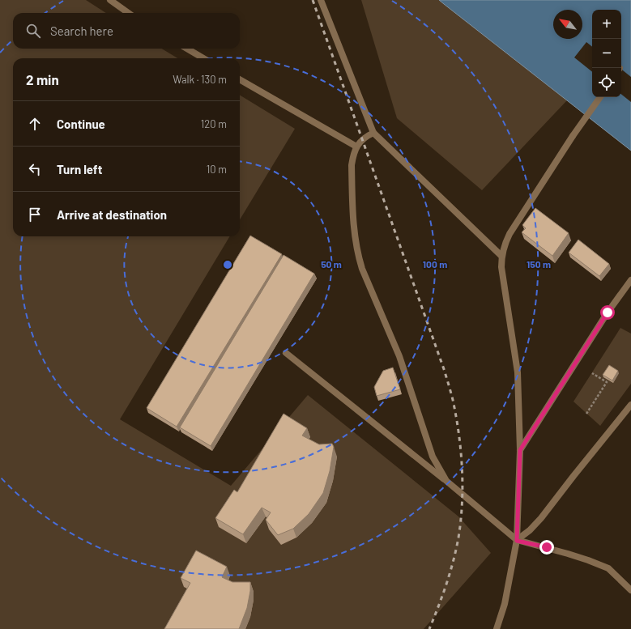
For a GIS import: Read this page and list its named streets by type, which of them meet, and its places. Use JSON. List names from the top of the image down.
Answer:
{
  "north": "top left",
  "page": {
    "map_buttons": ["+", "−"],
    "search": "Search here",
    "heading": ["2 min", "Walk · 130 m"],
    "list": [
      ["Continue", "120 m"],
      ["Turn left", "10 m"],
      "Arrive at destination"
    ]
  },
  "rings": ["50 m", "100 m", "150 m"]
}
